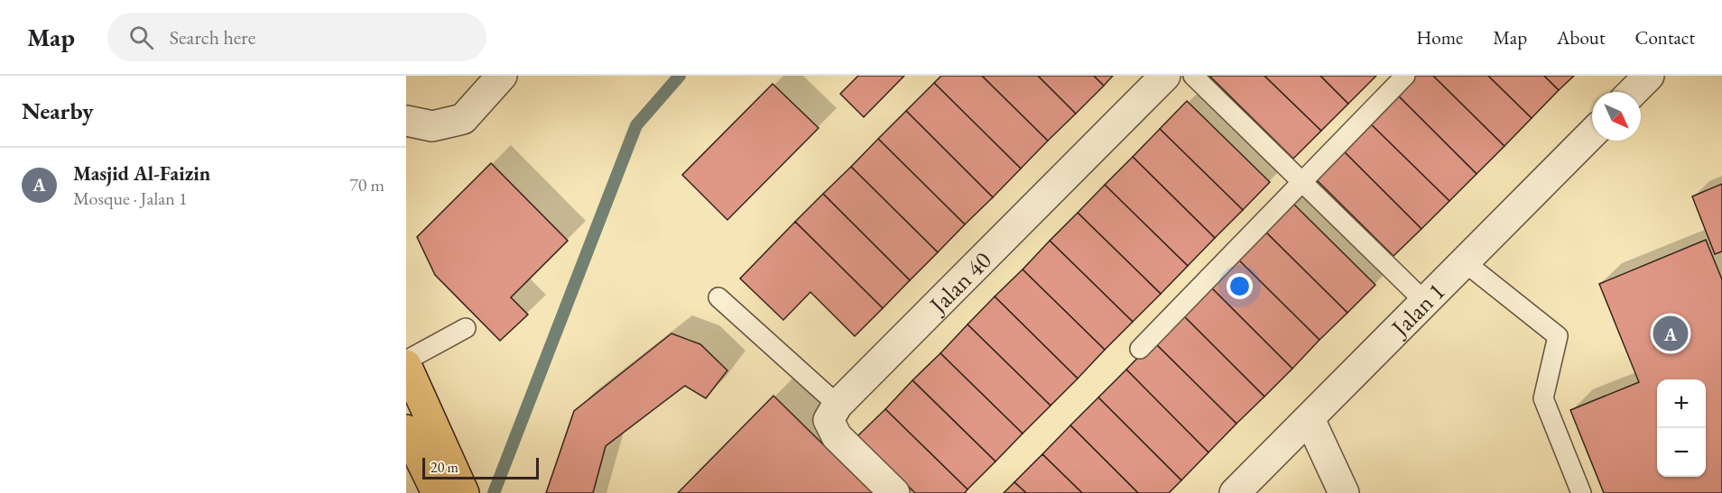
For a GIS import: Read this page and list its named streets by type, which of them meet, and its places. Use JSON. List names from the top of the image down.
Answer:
{
  "streets": {
    "street": ["Jalan 40", "Jalan 1"]
  },
  "scale_bar": "20 m",
  "north": "bottom right",
  "page": {
    "header": "Map",
    "search": "Search here",
    "nav": [
      "Home",
      "Map",
      "About",
      "Contact"
    ],
    "heading": "Nearby",
    "list": [
      {
        "mark": "A",
        "name": "Masjid Al-Faizin",
        "note": "Mosque · Jalan 1",
        "value": "70 m"
      }
    ],
    "pins": "A",
    "map_buttons": ["+", "−"],
    "scale": "20 m"
  }
}
